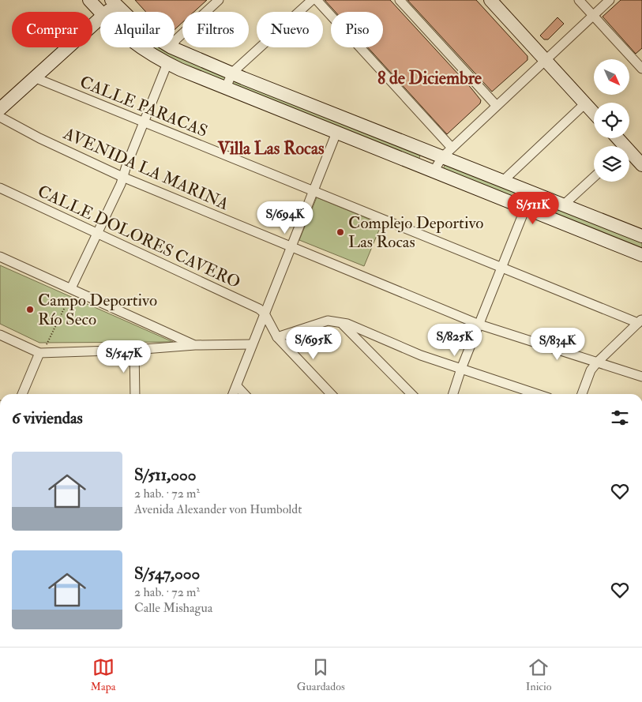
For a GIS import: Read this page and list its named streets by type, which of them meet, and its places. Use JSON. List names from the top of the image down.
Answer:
{
  "streets": {
    "street": ["CALLE PARACAS", "AVENIDA LA MARINA", "CALLE DOLORES CAVERO"]
  },
  "districts": ["8 de Diciembre", "Villa Las Rocas"],
  "places": ["Complejo Deportivo Las Rocas", "Campo Deportivo Río Seco"],
  "north": "bottom right",
  "page": {
    "chip": [
      "Comprar",
      "Alquilar",
      "Filtros",
      "Nuevo",
      "Piso"
    ],
    "price": [
      "S/511K",
      "S/694K",
      "S/825K",
      "S/695K",
      "S/834K",
      "S/547K"
    ],
    "heading": "6 viviendas",
    "list": [
      {
        "name": "S/511,000",
        "note": "2 hab. · 72 m² · Avenida Alexander von Humboldt"
      },
      {
        "name": "S/547,000",
        "note": "2 hab. · 72 m² · Calle Mishagua"
      }
    ],
    "tabs": ["Mapa", "Guardados", "Inicio"]
  }
}
